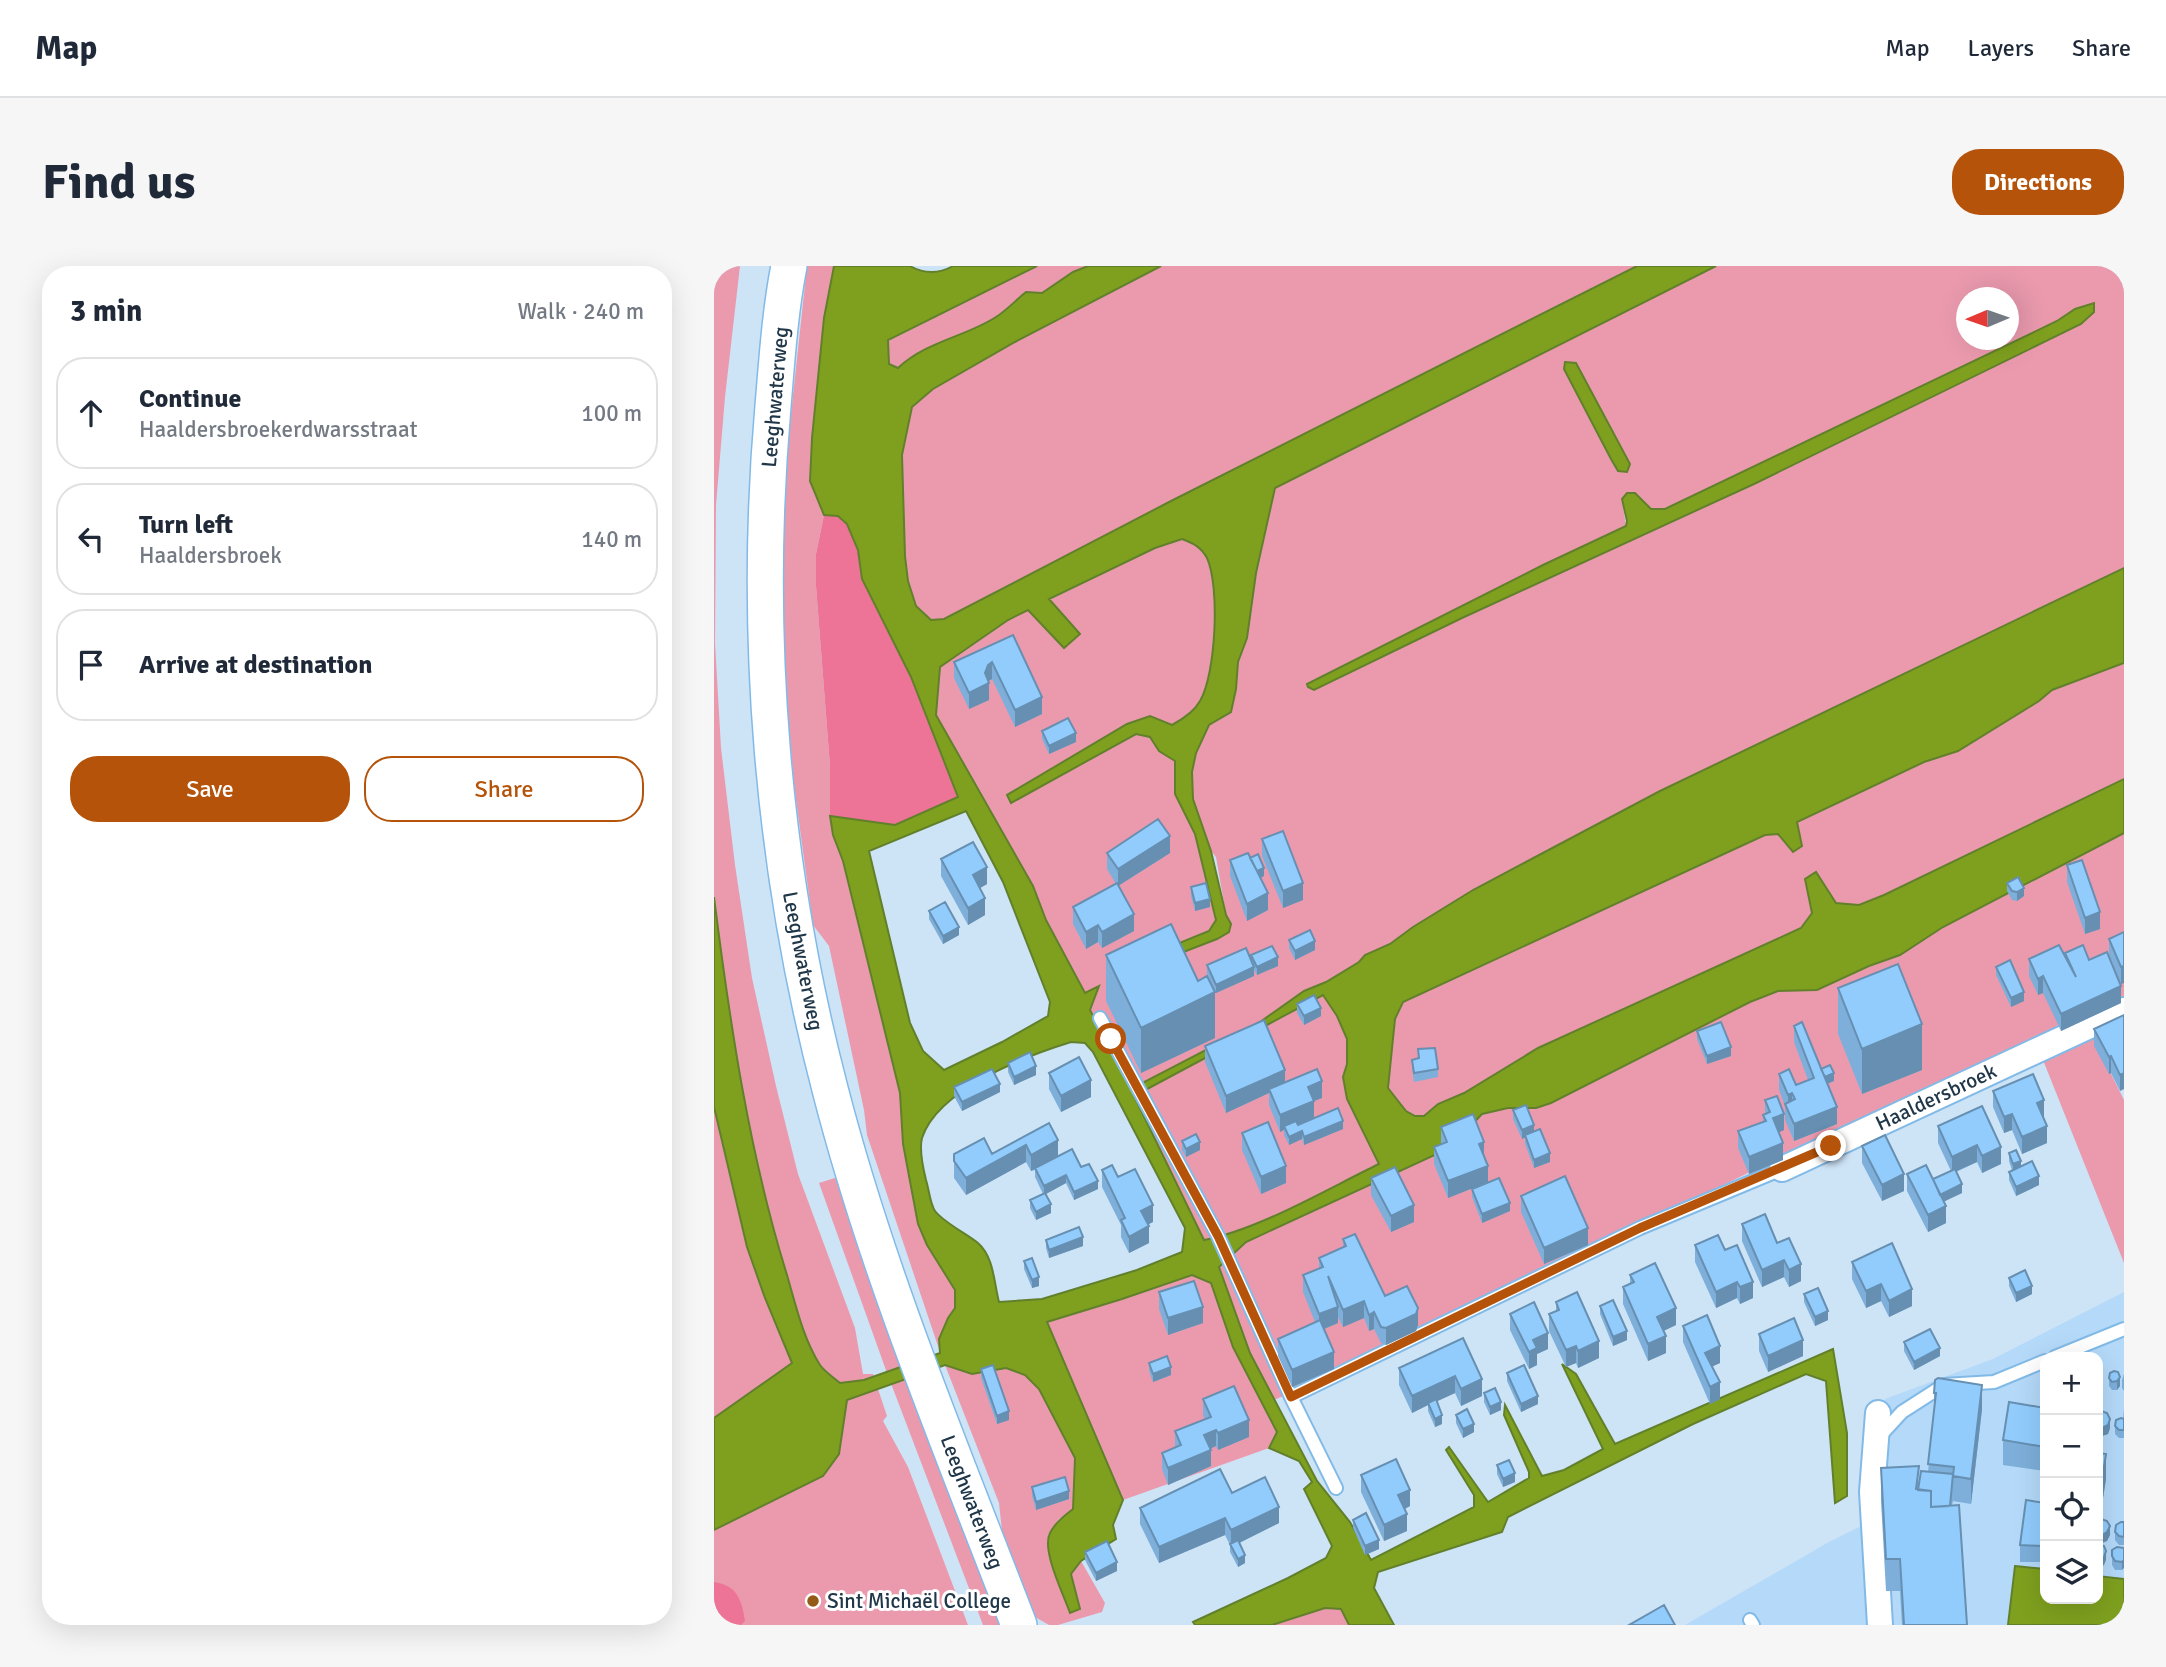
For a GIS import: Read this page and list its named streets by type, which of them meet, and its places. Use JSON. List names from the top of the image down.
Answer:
{
  "streets": {
    "main road": ["Leeghwaterweg"],
    "street": ["Haaldersbroek"]
  },
  "places": ["Sint Michaël College"],
  "north": "left",
  "page": {
    "header": "Map",
    "nav": ["Map", "Layers", "Share"],
    "buttons": [
      "Directions",
      ["Save", "Share"]
    ],
    "title": "Find us",
    "heading": ["3 min", "Walk · 240 m"],
    "list": [
      ["Continue", "Haaldersbroekerdwarsstraat", "100 m"],
      ["Turn left", "Haaldersbroek", "140 m"],
      "Arrive at destination"
    ],
    "map_buttons": ["+", "−"]
  }
}
